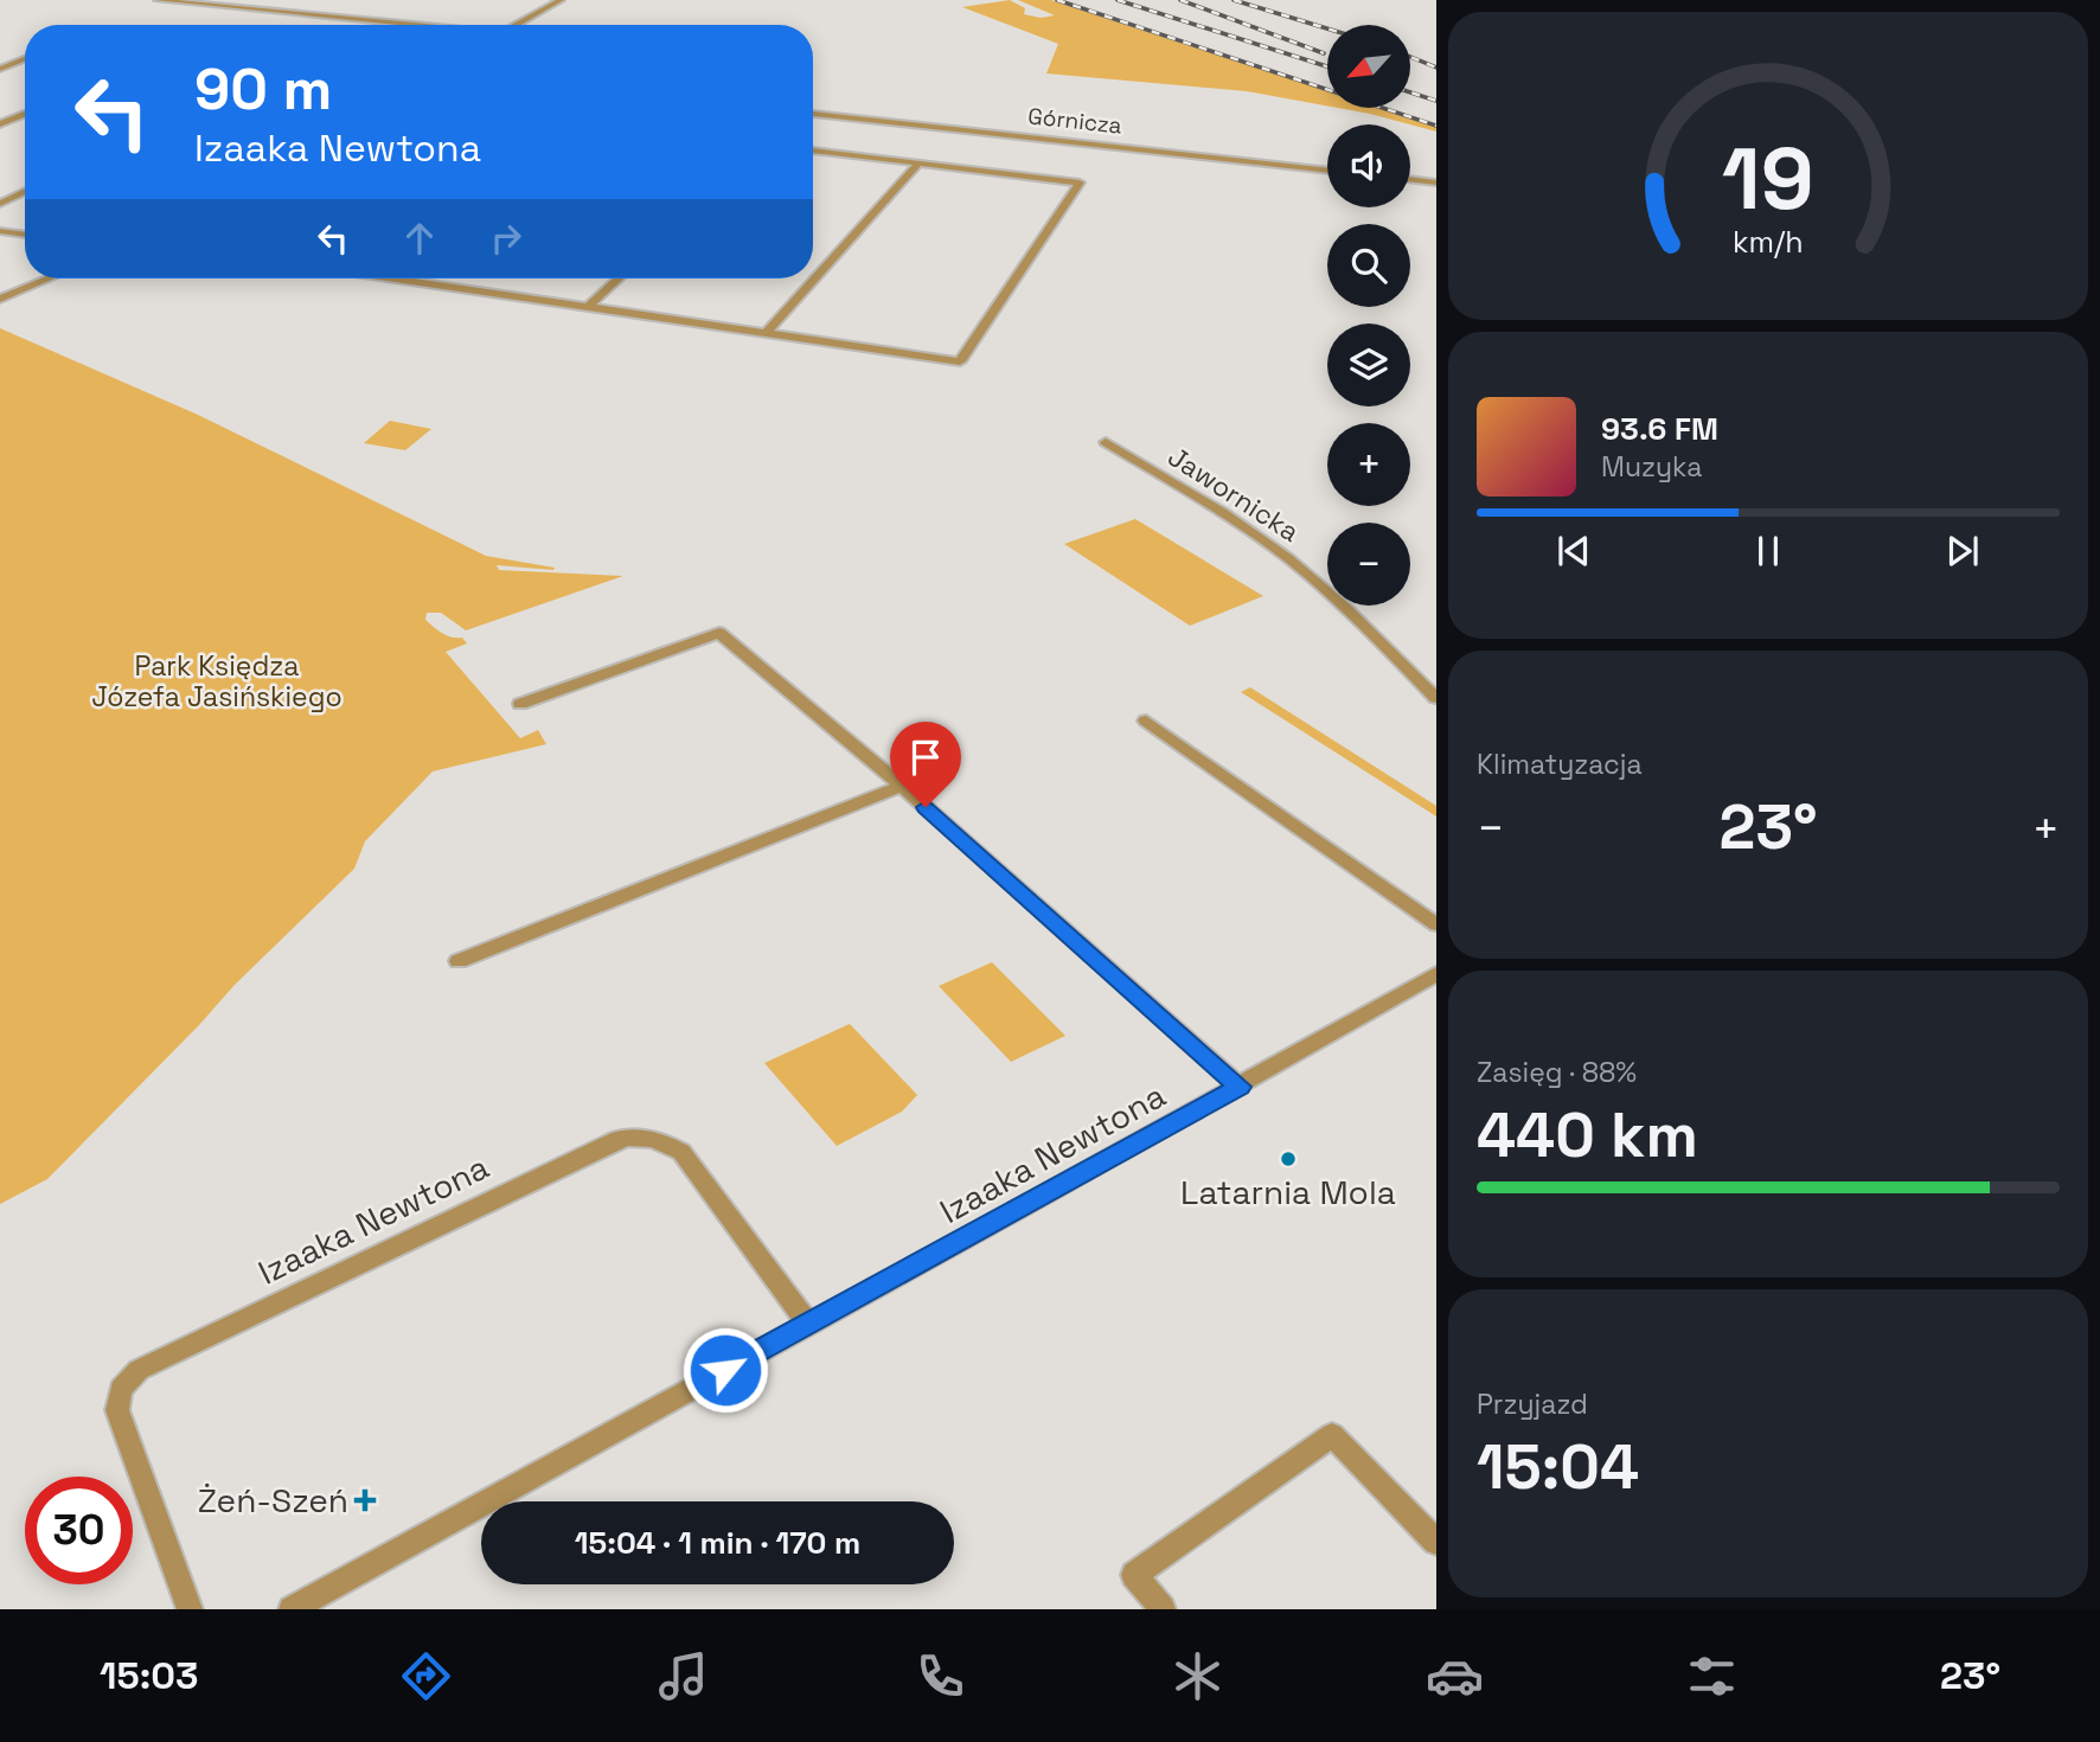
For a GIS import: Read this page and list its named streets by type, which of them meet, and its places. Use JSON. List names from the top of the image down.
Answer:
{
  "streets": {
    "street": ["Górnicza", "Jawornicka", "Izaaka Newtona"]
  },
  "parks": ["Park Księdza Józefa Jasińskiego"],
  "places": {
    "other": ["Latarnia Mola"],
    "health": ["Żeń-Szeń"]
  },
  "north": "bottom left",
  "page": {
    "map_buttons": ["+", "−"],
    "turn": ["90 m", "Izaaka Newtona"],
    "song": ["93.6 FM", "Muzyka"],
    "tile": [
      "Klimatyzacja",
      ["Zasięg · 88%", "440 km"],
      ["Przyjazd", "15:04"]
    ],
    "heat": ["−", "23°", "+"],
    "limit": "30",
    "trip": "15:04 · 1 min · 170 m",
    "tabs": ["15:03", "23°"],
    "gauge": ["19", "km/h"]
  }
}
